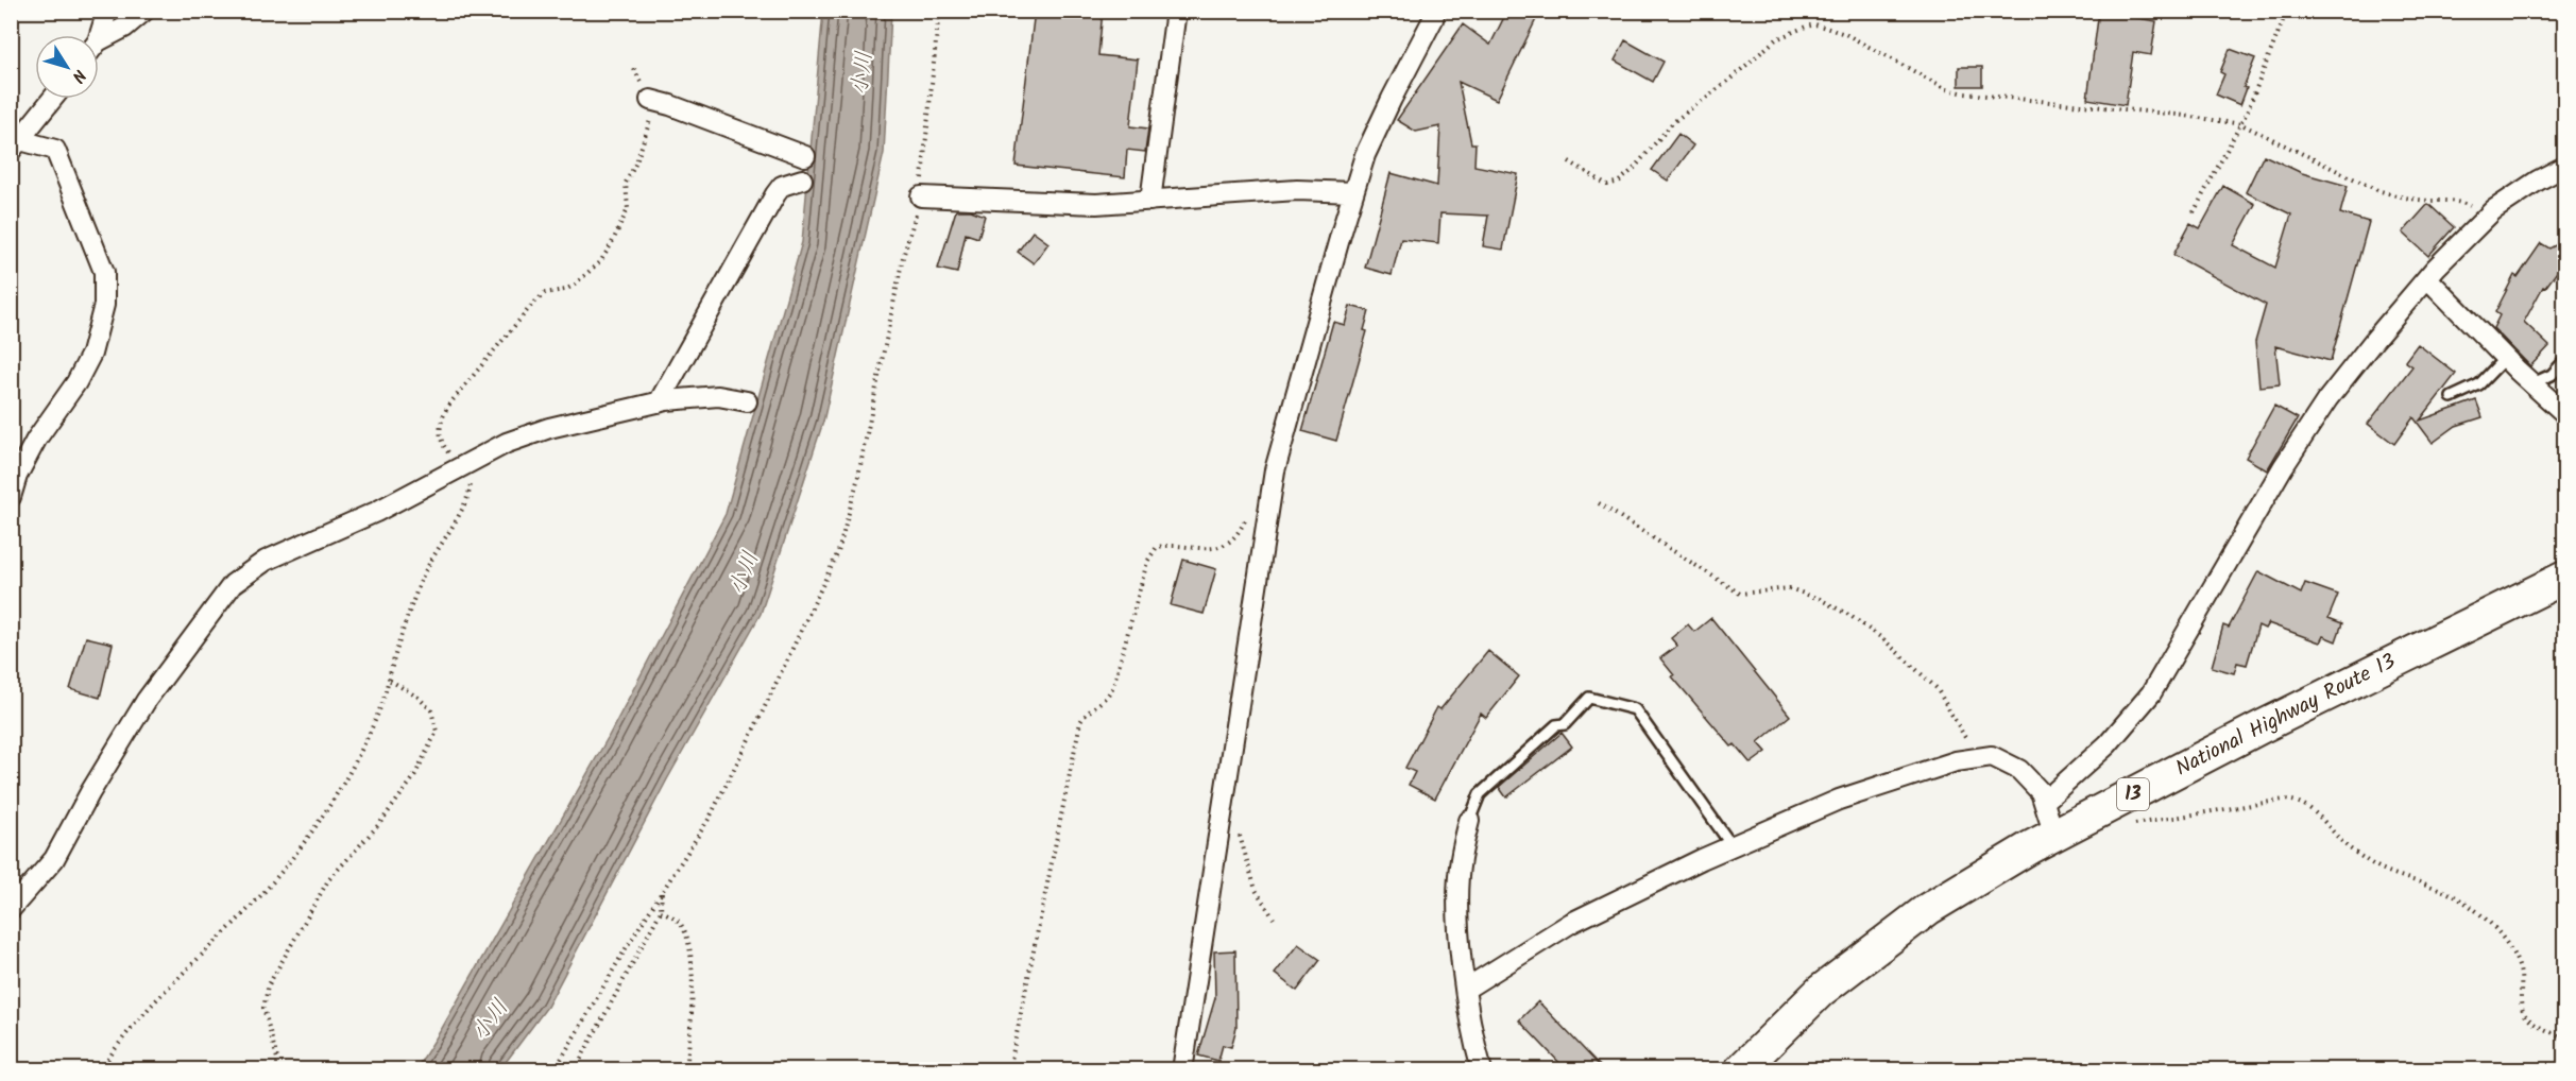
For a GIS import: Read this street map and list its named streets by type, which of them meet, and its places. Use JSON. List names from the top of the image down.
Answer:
{
  "streets": {
    "highway": ["National Highway Route 13", "13"]
  },
  "water": ["小川"],
  "north": "bottom right"
}
